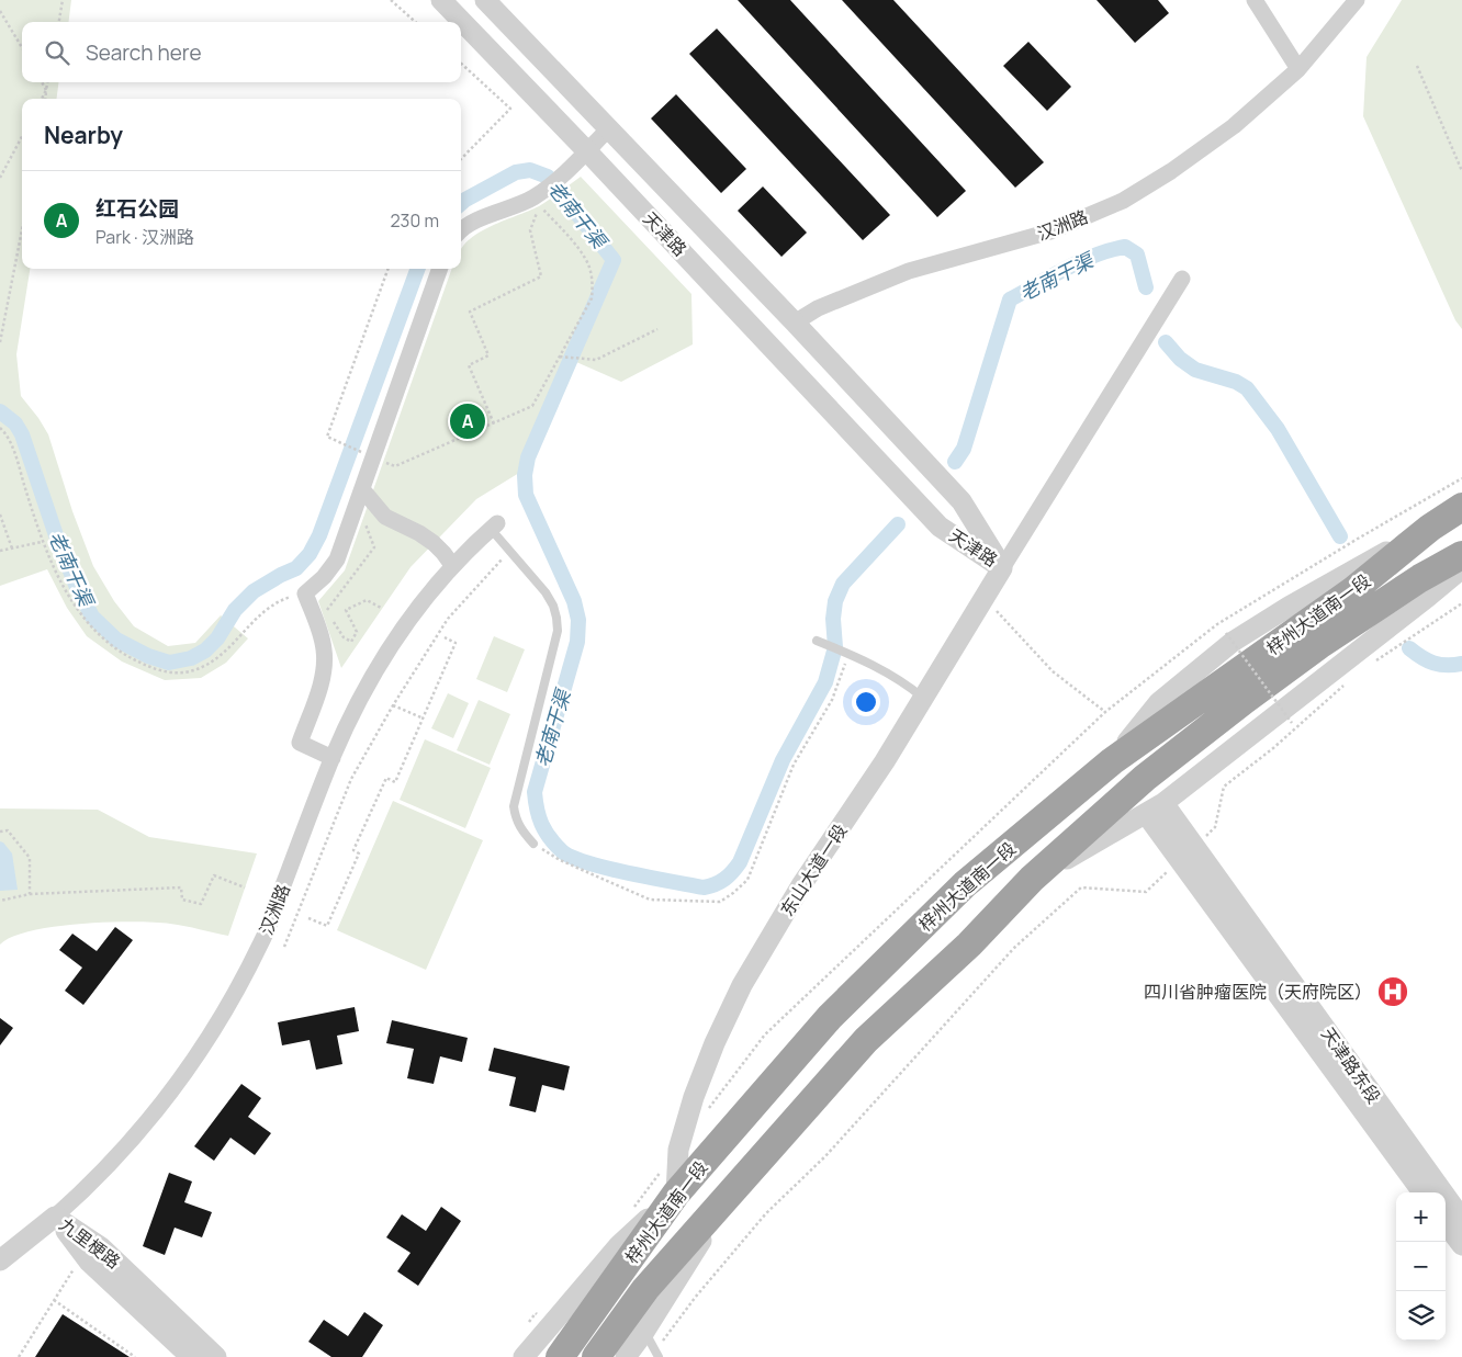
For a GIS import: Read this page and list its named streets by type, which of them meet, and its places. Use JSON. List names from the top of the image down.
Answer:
{
  "streets": {
    "highway": ["梓州大道南一段"],
    "street": [
      "汉洲路",
      "天津路",
      "东山大道一段",
      "天津路东段",
      "九里梗路"
    ]
  },
  "crossings": [
    ["汉洲路", "天津路"],
    ["汉洲路", "九里梗路"],
    ["天津路", "东山大道一段"],
    ["梓州大道南一段", "东山大道一段"]
  ],
  "water": ["老南干渠"],
  "places": {
    "hospital": ["四川省肿瘤医院（天府院区）"]
  },
  "page": {
    "search": "Search here",
    "heading": "Nearby",
    "list": [
      {
        "mark": "A",
        "name": "红石公园",
        "note": "Park · 汉洲路",
        "value": "230 m"
      }
    ],
    "pins": "A",
    "map_buttons": ["+", "−"]
  }
}
